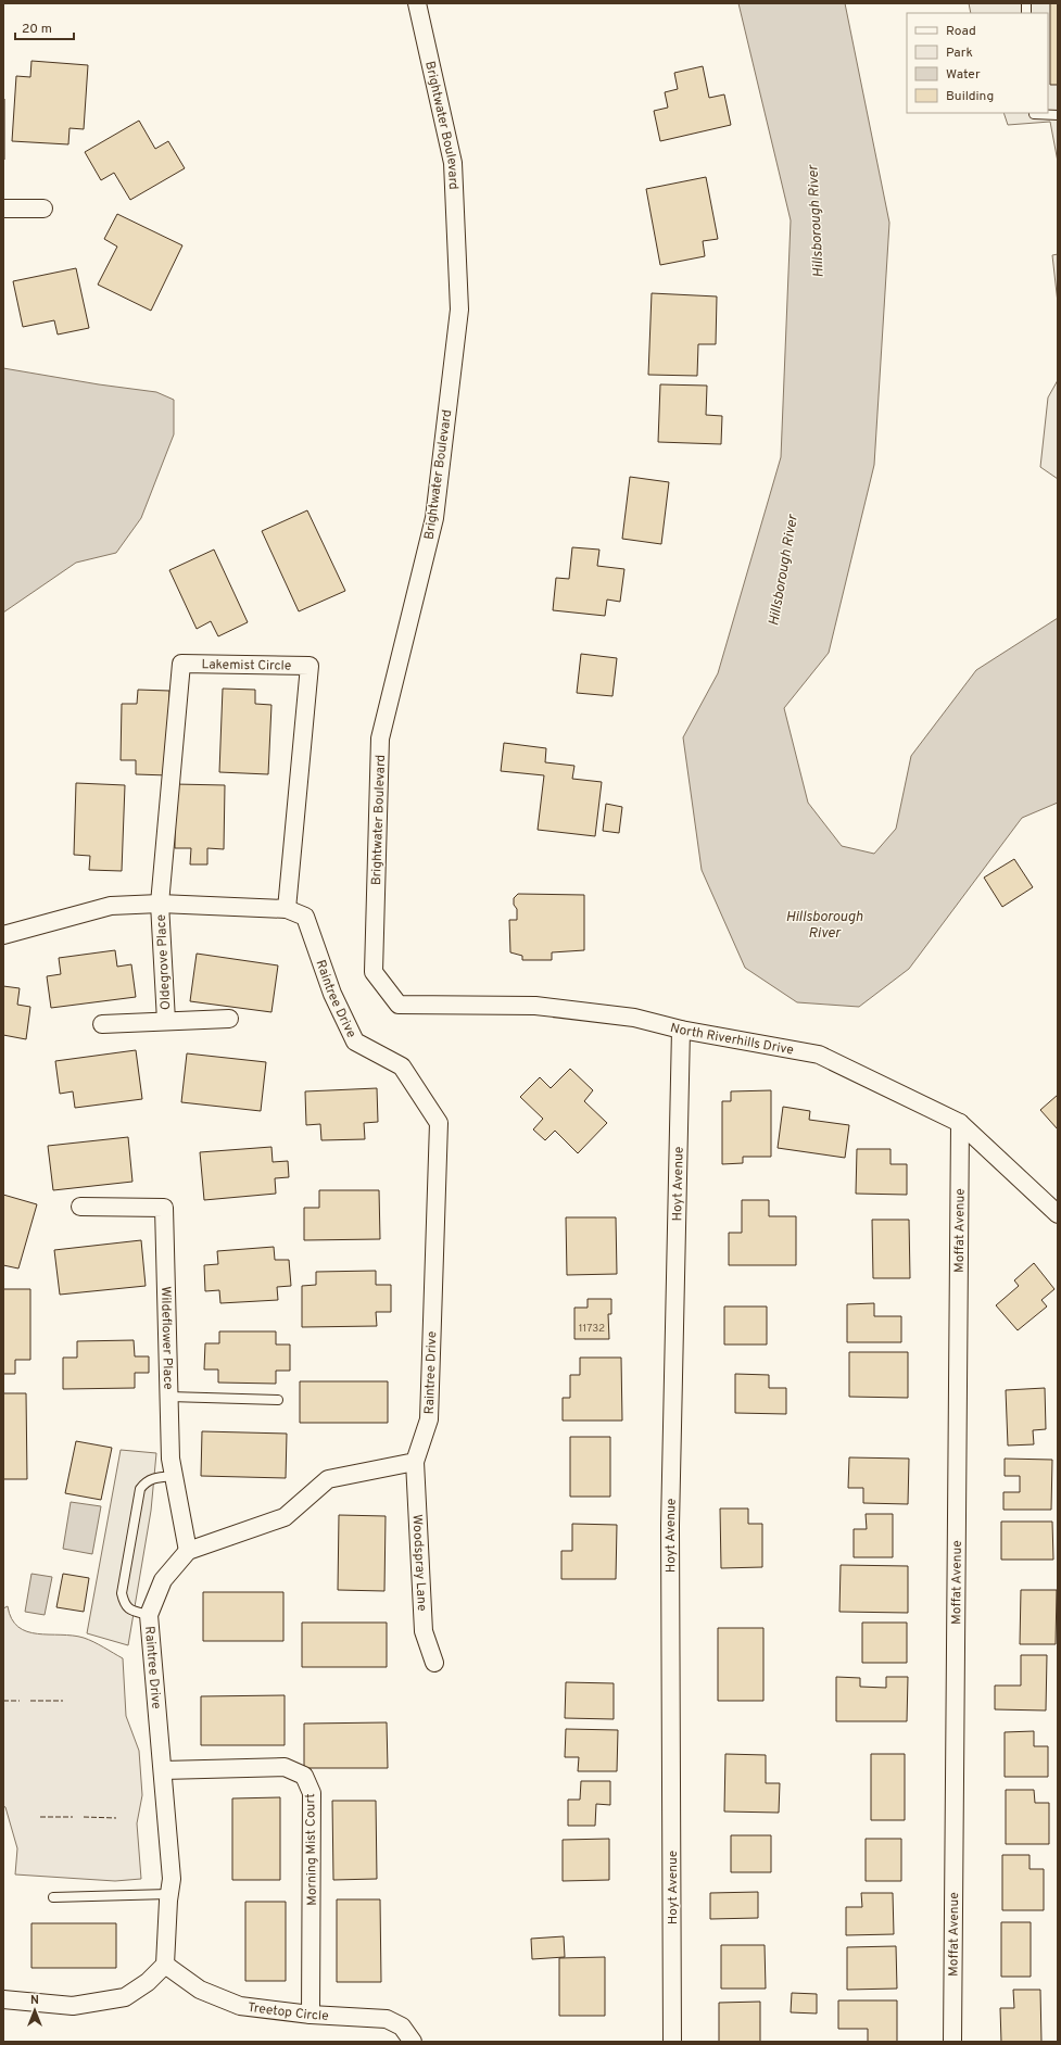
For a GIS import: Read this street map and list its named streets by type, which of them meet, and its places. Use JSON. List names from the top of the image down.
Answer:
{
  "streets": {
    "street": [
      "Brightwater Boulevard",
      "Lakemist Circle",
      "Oldegrove Place",
      "Raintree Drive",
      "North Riverhills Drive",
      "Hoyt Avenue",
      "Moffat Avenue",
      "Wildeflower Place",
      "Woodspray Lane",
      "Morning Mist Court",
      "Treetop Circle"
    ]
  },
  "crossings": [
    ["Brightwater Boulevard", "North Riverhills Drive"],
    ["Lakemist Circle", "Oldegrove Place"],
    ["Lakemist Circle", "Raintree Drive"],
    ["Oldegrove Place", "Raintree Drive"],
    ["Raintree Drive", "Wildeflower Place"],
    ["Raintree Drive", "Woodspray Lane"],
    ["Raintree Drive", "Morning Mist Court"],
    ["Raintree Drive", "Treetop Circle"],
    ["North Riverhills Drive", "Hoyt Avenue"],
    ["North Riverhills Drive", "Moffat Avenue"],
    ["Morning Mist Court", "Treetop Circle"]
  ],
  "water": ["Hillsborough River"],
  "house_numbers": ["11732"],
  "legend": [
    "Road",
    "Park",
    "Water",
    "Building"
  ],
  "scale_bar": "20 m",
  "north": "top"
}
